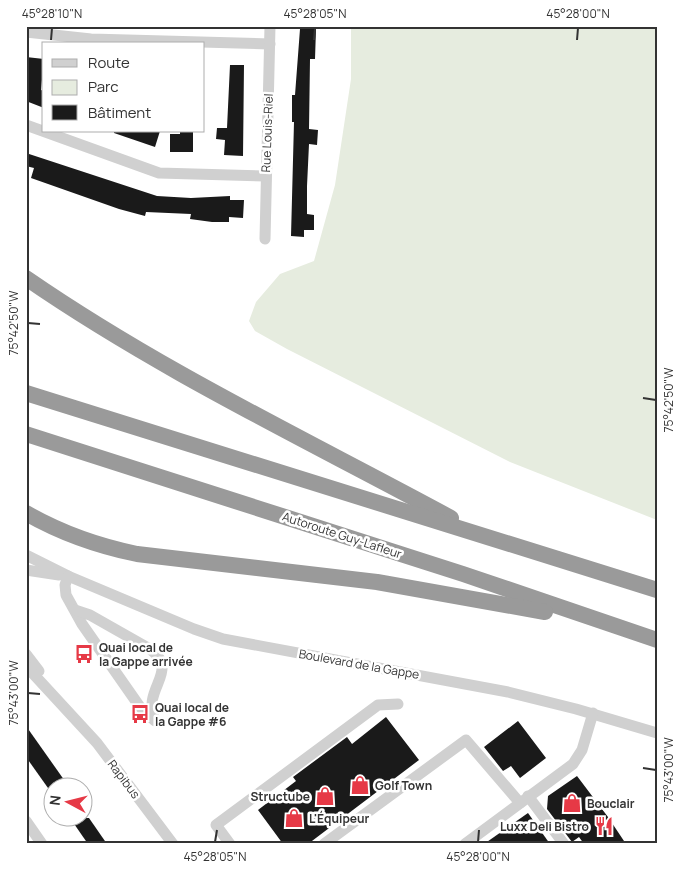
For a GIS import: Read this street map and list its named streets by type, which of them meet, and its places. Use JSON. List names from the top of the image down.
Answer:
{
  "streets": {
    "highway": ["Autoroute Guy-Lafleur"],
    "street": ["Rue Louis-Riel", "Boulevard de la Gappe", "Rapibus"]
  },
  "places": {
    "bus stop": ["Quai local de la Gappe arrivée", "Quai local de la Gappe #6"],
    "shop": [
      "Golf Town",
      "Structube",
      "Bouclair",
      "L'Équipeur"
    ],
    "restaurant": ["Luxx Deli Bistro"]
  },
  "legend": ["Route", "Parc", "Bâtiment"],
  "north": "left",
  "coordinates": [
    "45°28'10\"N",
    "45°28'05\"N",
    "45°28'00\"N",
    "75°42'50\"W",
    "75°43'00\"W"
  ]
}
